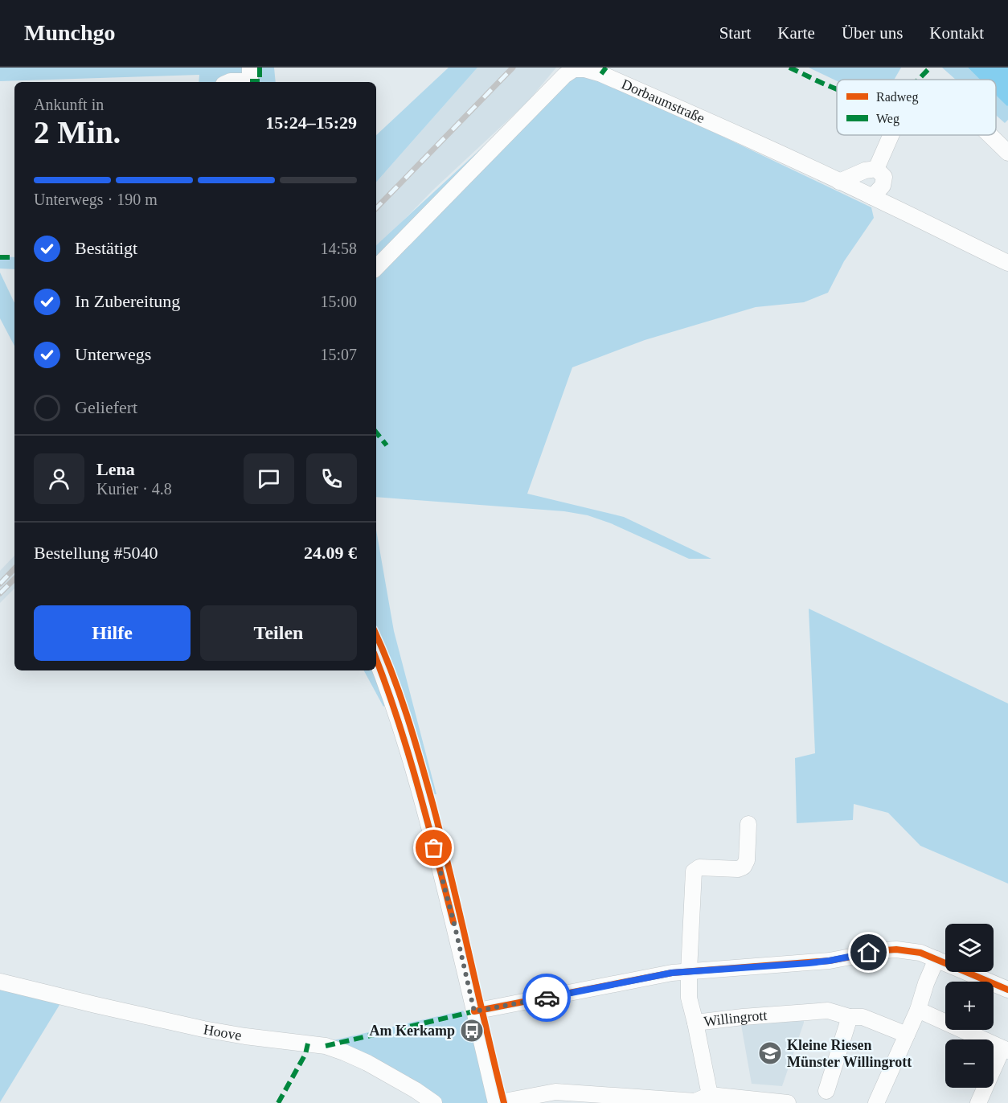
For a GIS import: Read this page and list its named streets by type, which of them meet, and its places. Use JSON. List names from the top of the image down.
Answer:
{
  "streets": {
    "street": ["Dorbaumstraße", "Willingrott", "Hoove"]
  },
  "places": {
    "bus stop": ["Am Kerkamp"],
    "school or university": ["Kleine Riesen Münster Willingrott"]
  },
  "legend": ["Radweg", "Weg"],
  "page": {
    "header": "Munchgo",
    "nav": [
      "Start",
      "Karte",
      "Über uns",
      "Kontakt"
    ],
    "heading": ["2 Min.", "Ankunft in", "15:24–15:29"],
    "panel": [
      "Lena",
      "Kurier · 4.8",
      "Bestellung #5040",
      "24.09 €"
    ],
    "bar": "Unterwegs · 190 m",
    "list": [
      ["Bestätigt", "14:58"],
      ["In Zubereitung", "15:00"],
      ["Unterwegs", "15:07"],
      "Geliefert"
    ],
    "buttons": ["Hilfe", "Teilen"],
    "map_buttons": ["+", "−"]
  }
}
